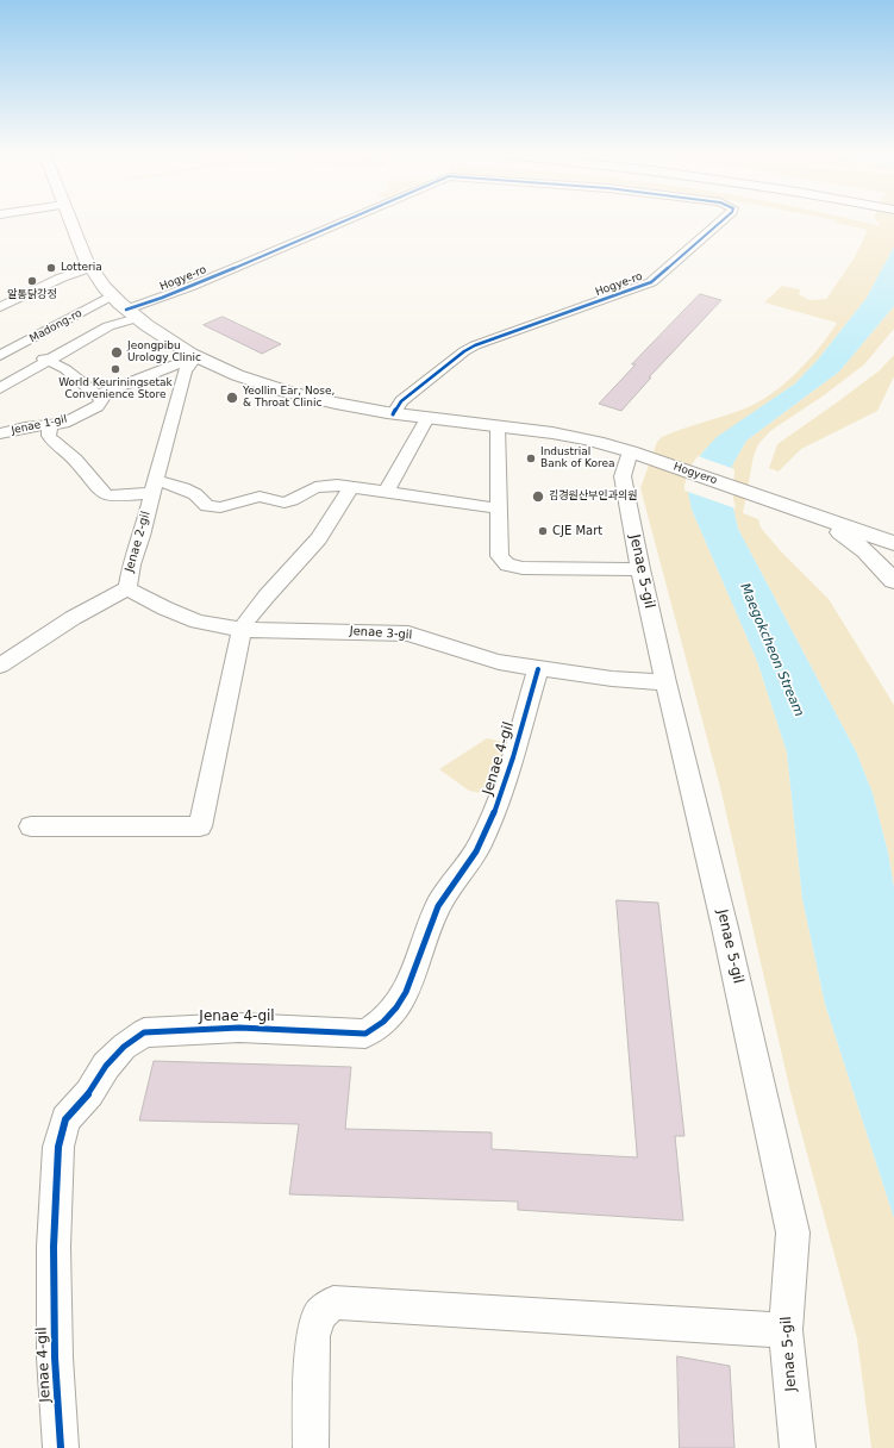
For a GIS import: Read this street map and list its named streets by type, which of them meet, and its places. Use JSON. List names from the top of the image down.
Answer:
{
  "streets": {
    "street": [
      "Hogye-ro",
      "Madong-ro",
      "Jenae 1-gil",
      "Hogyero",
      "Jenae 2-gil",
      "Jenae 5-gil",
      "Jenae 3-gil",
      "Jenae 4-gil"
    ]
  },
  "crossings": [
    ["Hogyero", "Jenae 5-gil"],
    ["Jenae 2-gil", "Jenae 3-gil"],
    ["Jenae 5-gil", "Jenae 3-gil"],
    ["Jenae 3-gil", "Jenae 4-gil"]
  ],
  "water": ["Maegokcheon Stream"],
  "places": [
    "Lotteria",
    "알통닭강정",
    "Jeongpibu Urology Clinic",
    "World Keuriningsetak Convenience Store",
    "Yeollin Ear, Nose, & Throat Clinic",
    "Industrial Bank of Korea",
    "김경원산부인과의원",
    "CJE Mart"
  ]
}
